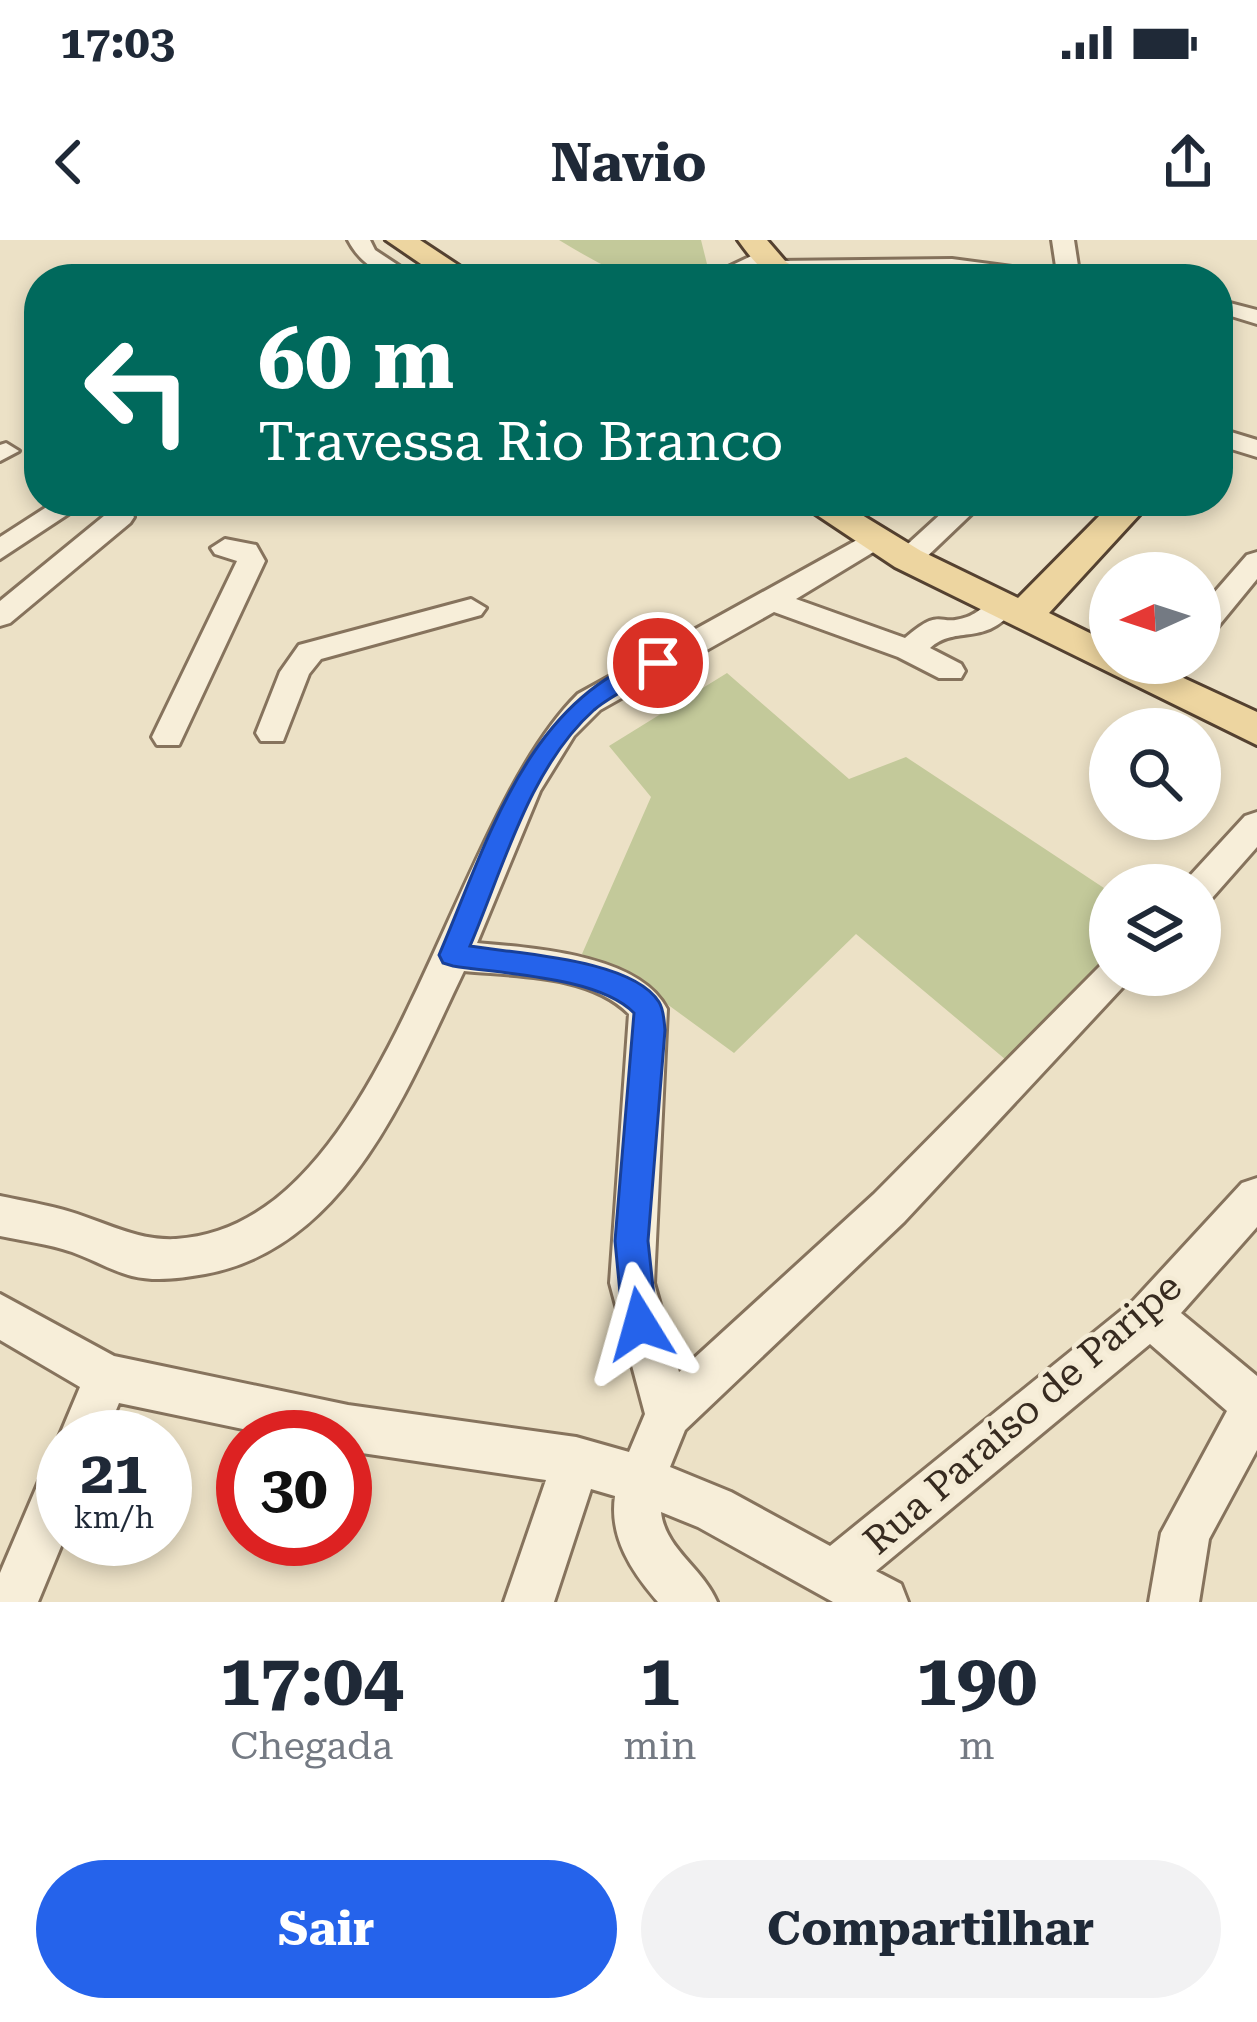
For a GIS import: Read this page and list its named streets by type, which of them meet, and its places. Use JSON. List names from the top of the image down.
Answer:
{
  "streets": {
    "street": ["Rua Paraíso de Paripe"]
  },
  "north": "left",
  "page": {
    "status": "17:03",
    "header": "Navio",
    "turn": ["60 m", "Travessa Rio Branco"],
    "speed": "21 km/h",
    "limit": "30",
    "eta": [
      "17:04",
      "Chegada",
      "1",
      "min",
      "190",
      "m"
    ],
    "buttons": ["Sair", "Compartilhar"]
  }
}
